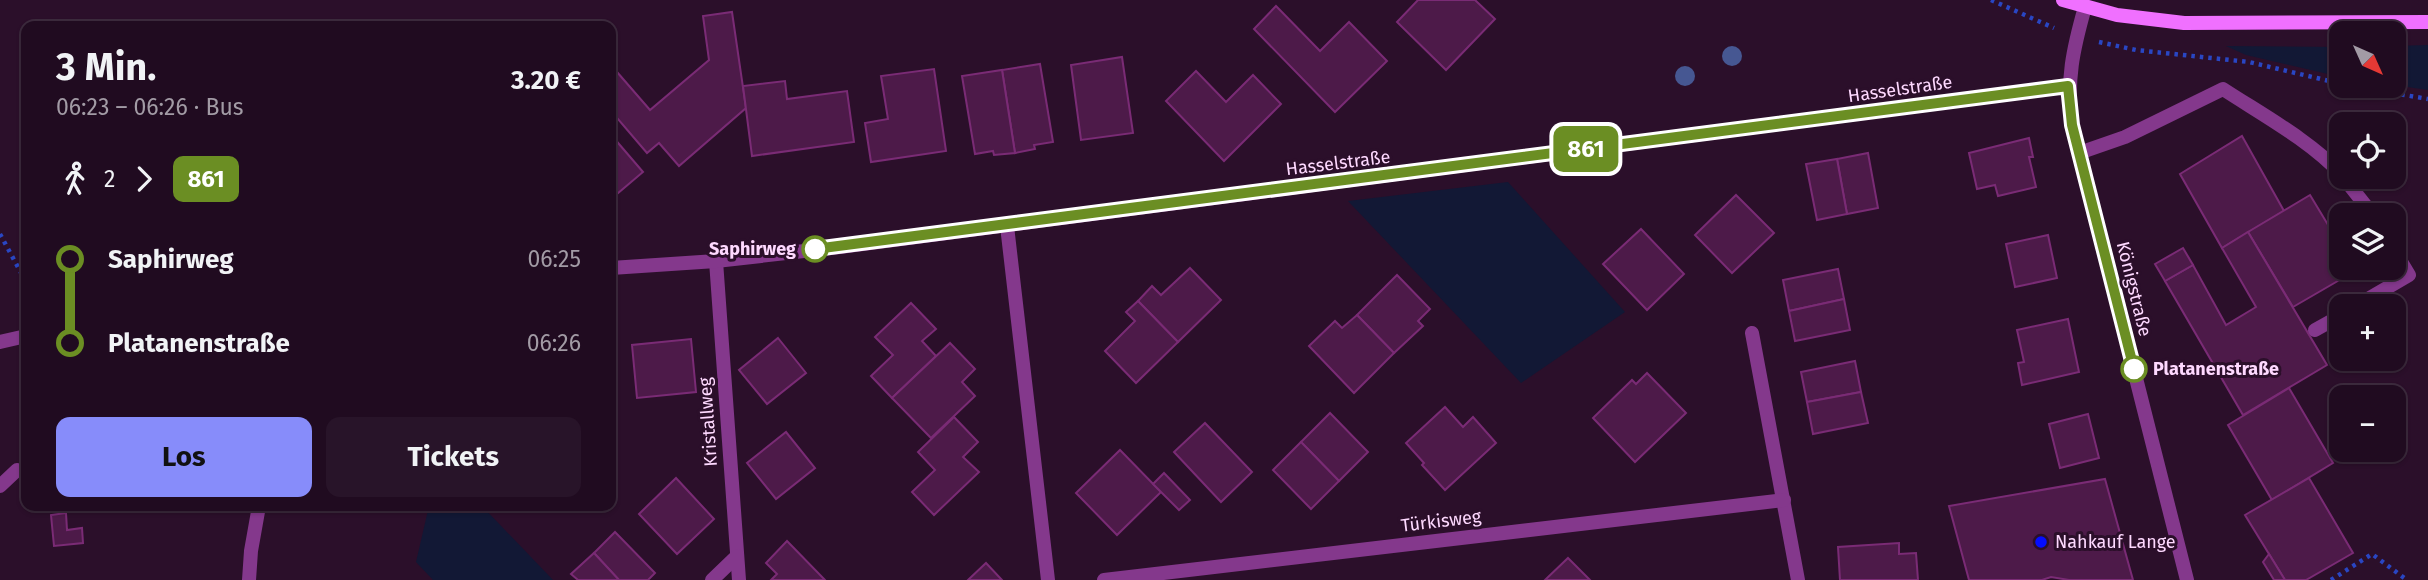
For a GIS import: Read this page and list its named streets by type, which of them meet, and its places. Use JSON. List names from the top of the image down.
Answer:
{
  "streets": {
    "street": [
      "Hasselstraße",
      "Königstraße",
      "Kristallweg",
      "Türkisweg"
    ]
  },
  "crossings": [
    ["Hasselstraße", "Königstraße"],
    ["Hasselstraße", "Kristallweg"]
  ],
  "places": ["Saphirweg", "Platanenstraße", "Nahkauf Lange"],
  "lines": ["bus line 861"],
  "north": "bottom right",
  "page": {
    "on_map": "861",
    "map_buttons": ["+", "−"],
    "heading": ["3 Min.", "06:23 – 06:26 · Bus", "3.20 €"],
    "legs": ["2", "861"],
    "list": [
      {
        "name": "Saphirweg",
        "value": "06:25"
      },
      {
        "name": "Platanenstraße",
        "value": "06:26"
      }
    ],
    "buttons": ["Los", "Tickets"]
  }
}
